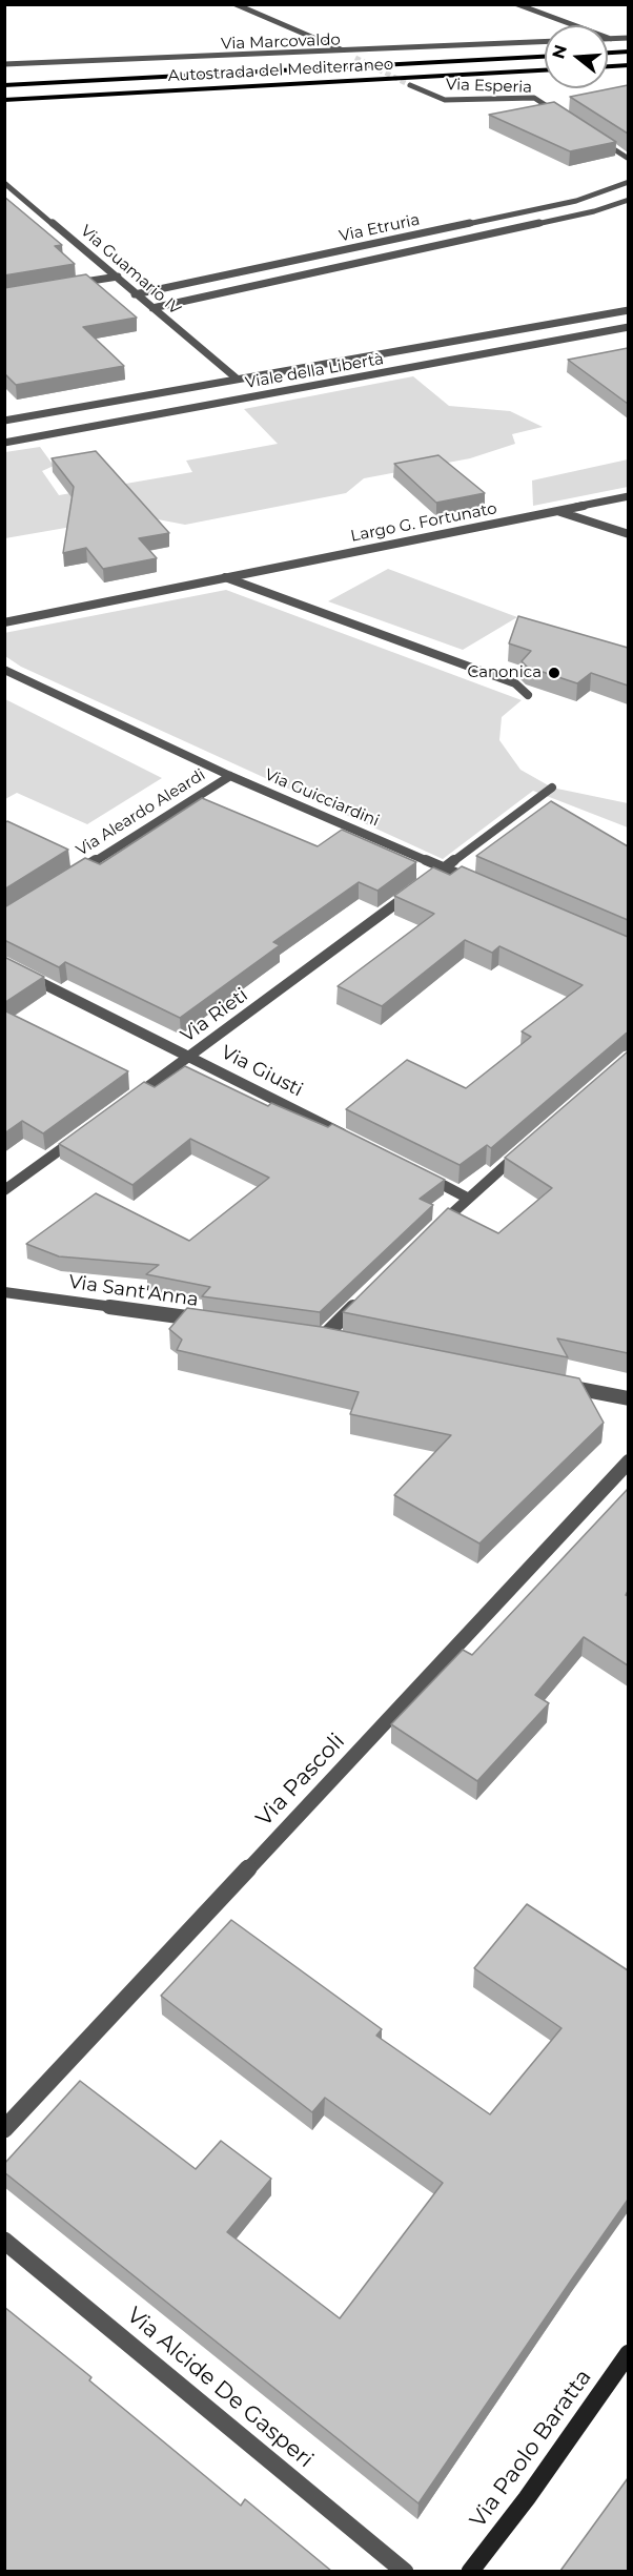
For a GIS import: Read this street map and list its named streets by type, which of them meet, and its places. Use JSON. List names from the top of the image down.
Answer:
{
  "streets": {
    "highway": ["Autostrada del Mediterraneo"],
    "main road": ["Via Paolo Baratta"],
    "street": [
      "Via Marcovaldo",
      "Via Esperia",
      "Via Etruria",
      "Via Guamario IV",
      "Viale della Libertà",
      "Largo G. Fortunato",
      "Via Guicciardini",
      "Via Aleardo Aleardi",
      "Via Rieti",
      "Via Giusti",
      "Via Sant'Anna",
      "Via Pascoli",
      "Via Alcide De Gasperi"
    ]
  },
  "crossings": [
    ["Via Etruria", "Via Guamario IV"],
    ["Via Guamario IV", "Viale della Libertà"],
    ["Via Guicciardini", "Via Aleardo Aleardi"],
    ["Via Rieti", "Via Giusti"]
  ],
  "places": ["Canonica"],
  "north": "left"
}
